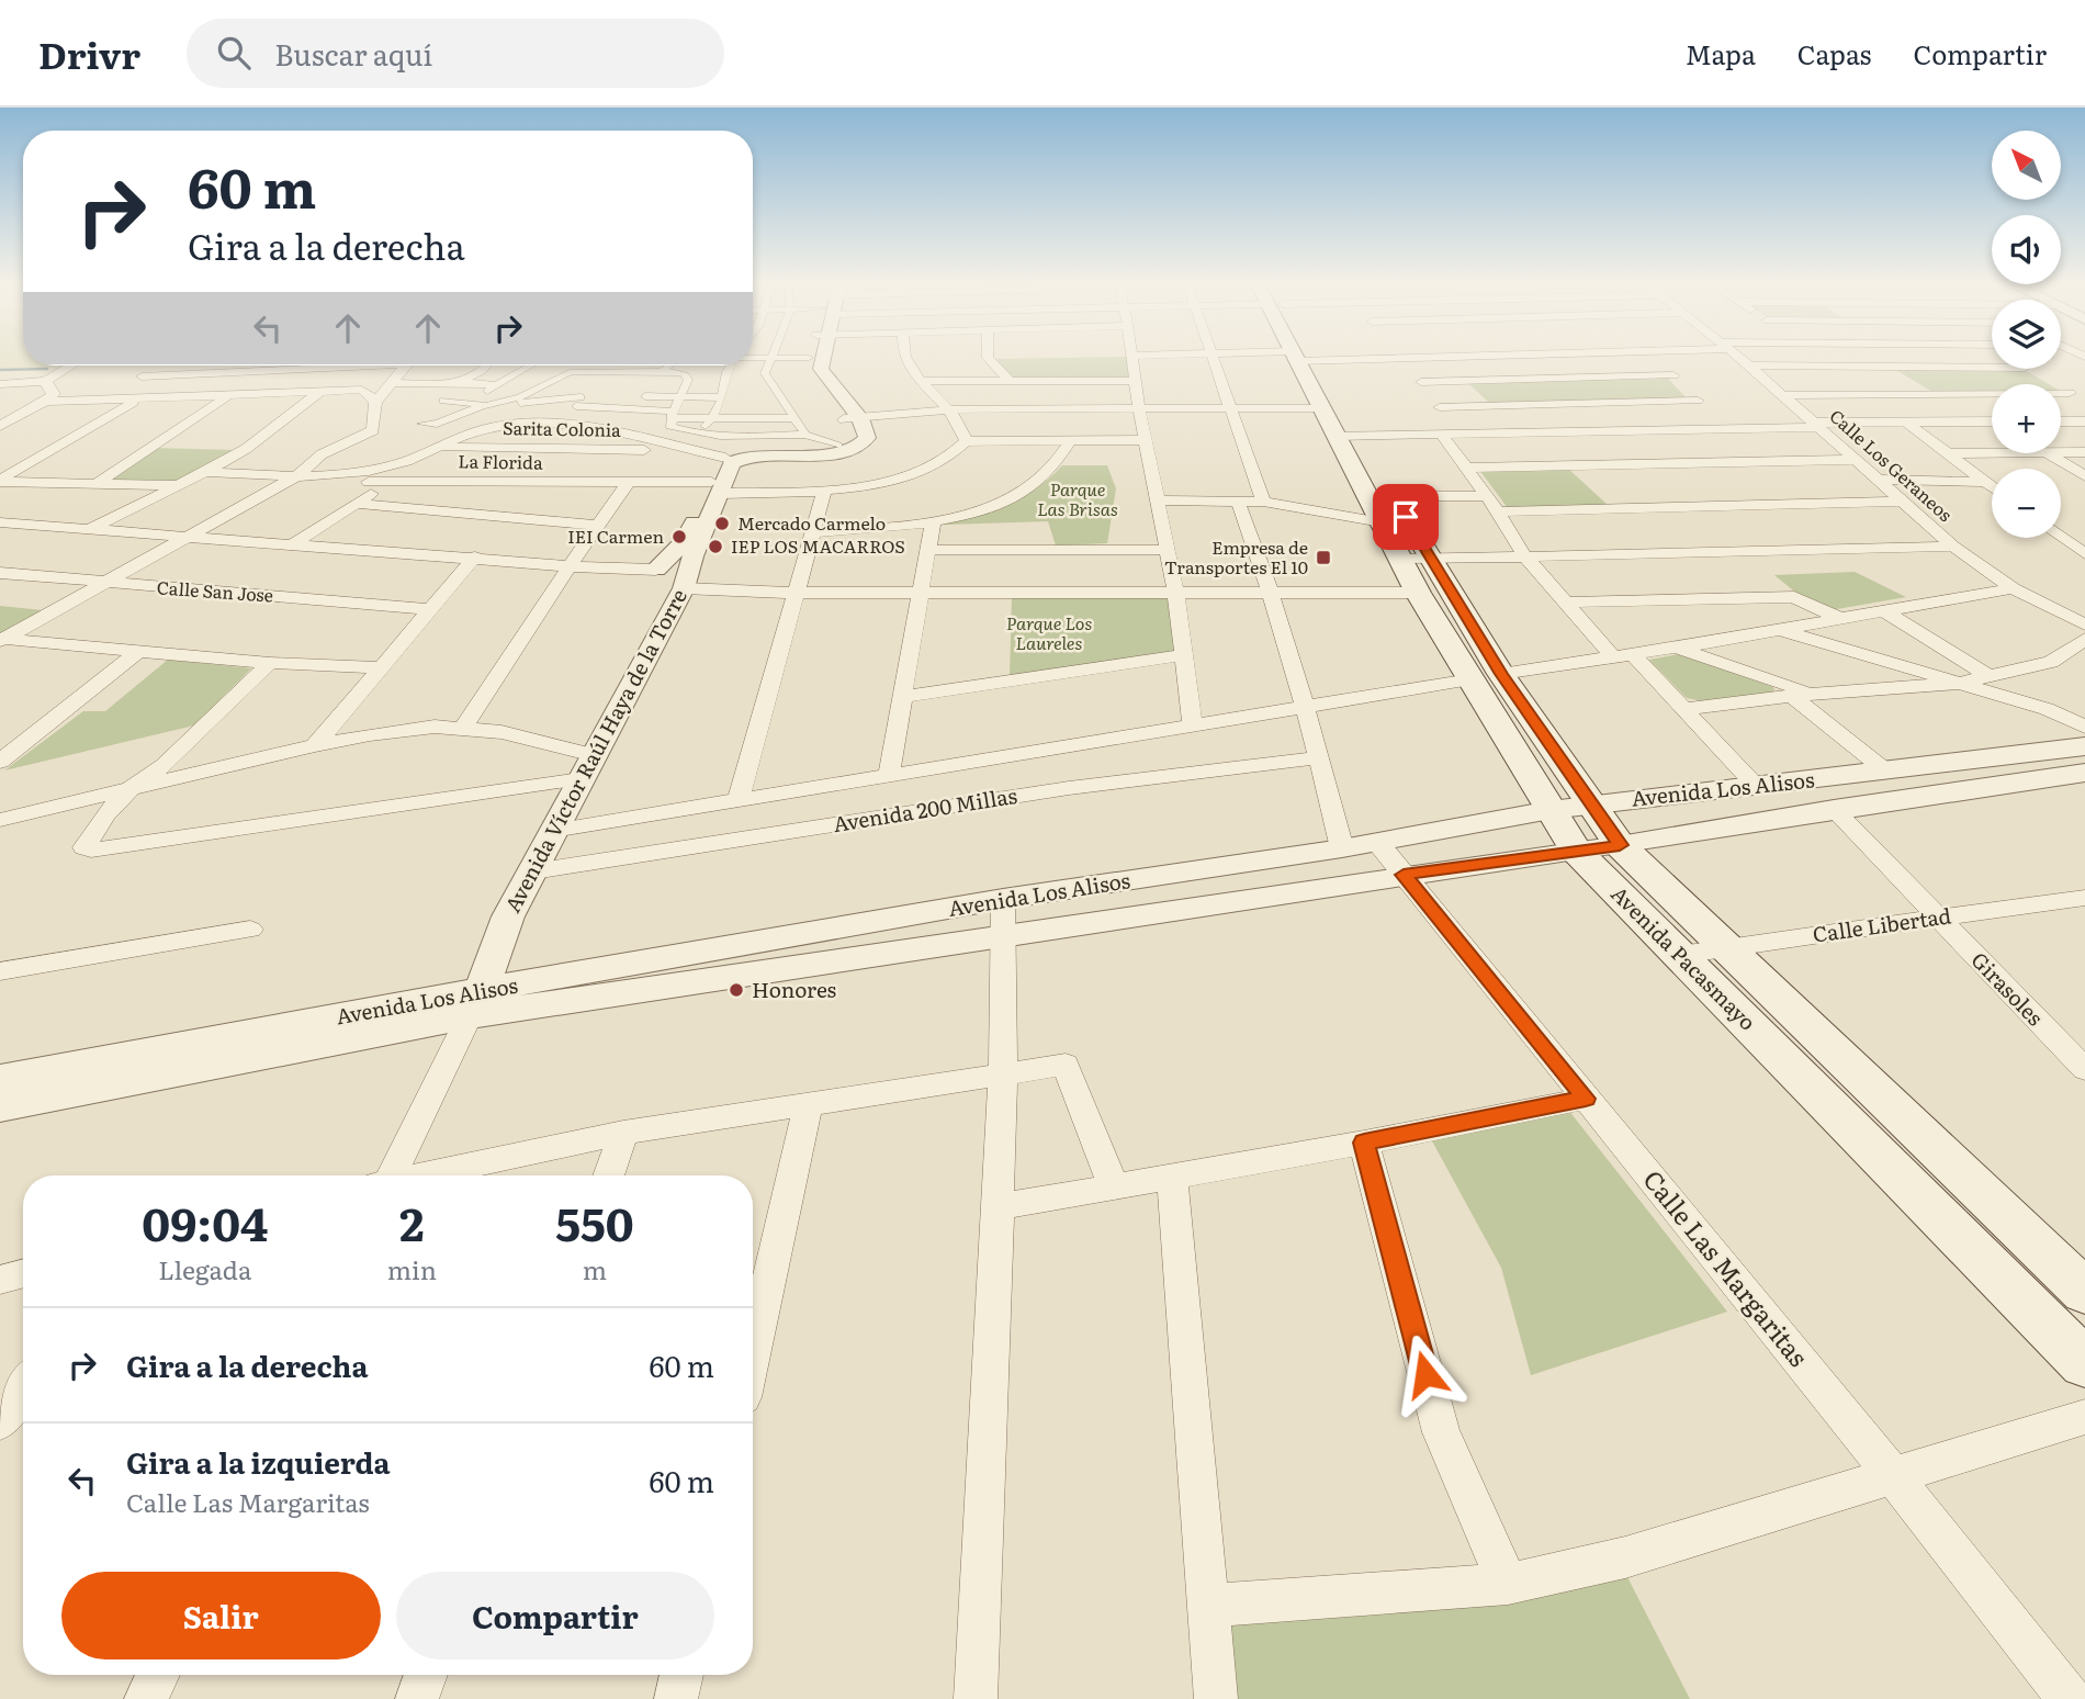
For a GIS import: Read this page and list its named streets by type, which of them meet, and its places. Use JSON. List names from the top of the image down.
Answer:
{
  "streets": {
    "main road": ["Avenida Pacasmayo"],
    "street": [
      "Sarita Colonia",
      "La Florida",
      "Calle Los Geraneos",
      "Calle San Jose",
      "Avenida Víctor Raúl Haya de la Torre",
      "Avenida Los Alisos",
      "Avenida 200 Millas",
      "Calle Libertad",
      "Girasoles",
      "Calle Las Margaritas"
    ]
  },
  "crossings": [
    ["La Florida", "Avenida Víctor Raúl Haya de la Torre"],
    ["Avenida Víctor Raúl Haya de la Torre", "Avenida Los Alisos"],
    ["Avenida Víctor Raúl Haya de la Torre", "Avenida 200 Millas"],
    ["Avenida Los Alisos", "Avenida Pacasmayo"],
    ["Avenida Los Alisos", "Girasoles"],
    ["Avenida Los Alisos", "Calle Las Margaritas"],
    ["Calle Libertad", "Avenida Pacasmayo"],
    ["Calle Libertad", "Girasoles"]
  ],
  "parks": ["Parque Las Brisas", "Parque Los Laureles"],
  "places": {
    "other": [
      "Mercado Carmelo",
      "IEI Carmen",
      "IEP LOS MACARROS",
      "Honores"
    ],
    "transit": ["Empresa de Transportes El 10"]
  },
  "north": "top left",
  "page": {
    "header": "Drivr",
    "search": "Buscar aquí",
    "nav": ["Mapa", "Capas", "Compartir"],
    "map_buttons": ["+", "−"],
    "turn": ["60 m", "Gira a la derecha"],
    "eta": [
      "09:04",
      "Llegada",
      "2",
      "min",
      "550",
      "m"
    ],
    "list": [
      {
        "name": "Gira a la derecha",
        "value": "60 m"
      },
      {
        "name": "Gira a la izquierda",
        "note": "Calle Las Margaritas",
        "value": "60 m"
      }
    ],
    "buttons": ["Salir", "Compartir"]
  }
}
